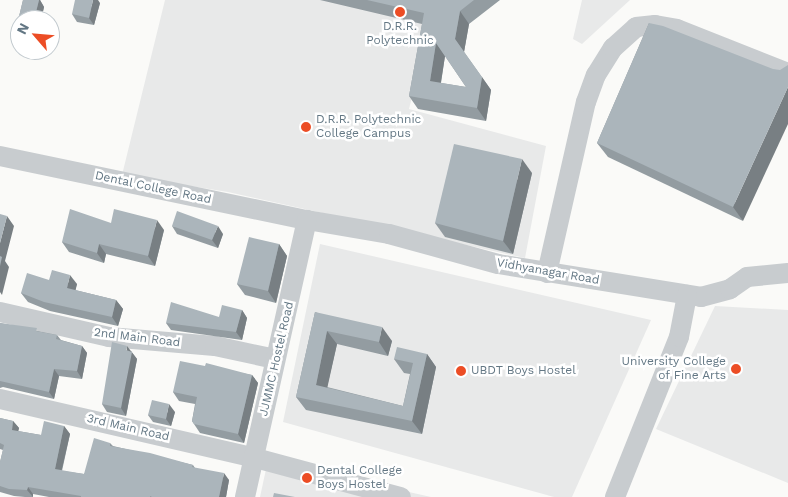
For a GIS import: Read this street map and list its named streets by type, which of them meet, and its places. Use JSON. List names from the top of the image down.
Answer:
{
  "streets": {
    "street": [
      "Dental College Road",
      "Vidhyanagar Road",
      "2nd Main Road",
      "JJMMC Hostel Road",
      "3rd Main Road"
    ]
  },
  "crossings": [
    ["Dental College Road", "Vidhyanagar Road"],
    ["Dental College Road", "JJMMC Hostel Road"],
    ["Vidhyanagar Road", "JJMMC Hostel Road"],
    ["2nd Main Road", "JJMMC Hostel Road"],
    ["JJMMC Hostel Road", "3rd Main Road"]
  ],
  "places": [
    "D.R.R. Polytechnic",
    "D.R.R. Polytechnic College Campus",
    "University College of Fine Arts",
    "UBDT Boys Hostel",
    "Dental College Boys Hostel"
  ],
  "north": "top left"
}
